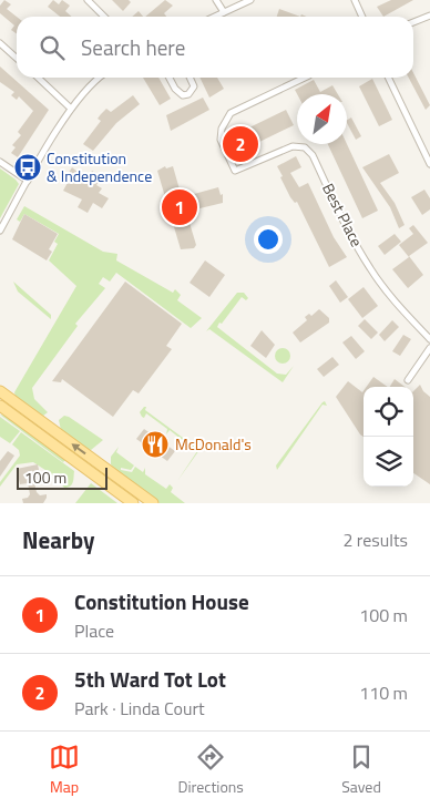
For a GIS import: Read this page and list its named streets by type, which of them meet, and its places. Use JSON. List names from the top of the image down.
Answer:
{
  "streets": {
    "street": ["Best Place"]
  },
  "places": {
    "bus stop": ["Constitution & Independence"],
    "restaurant": ["McDonald's"]
  },
  "scale_bar": "100 m",
  "north": "top right",
  "page": {
    "search": "Search here",
    "pins": ["2", "1"],
    "scale": "100 m",
    "heading": ["Nearby", "2 results"],
    "list": [
      {
        "mark": "1",
        "name": "Constitution House",
        "note": "Place",
        "value": "100 m"
      },
      {
        "mark": "2",
        "name": "5th Ward Tot Lot",
        "note": "Park · Linda Court",
        "value": "110 m"
      }
    ],
    "nav": ["Map", "Directions", "Saved"]
  }
}
